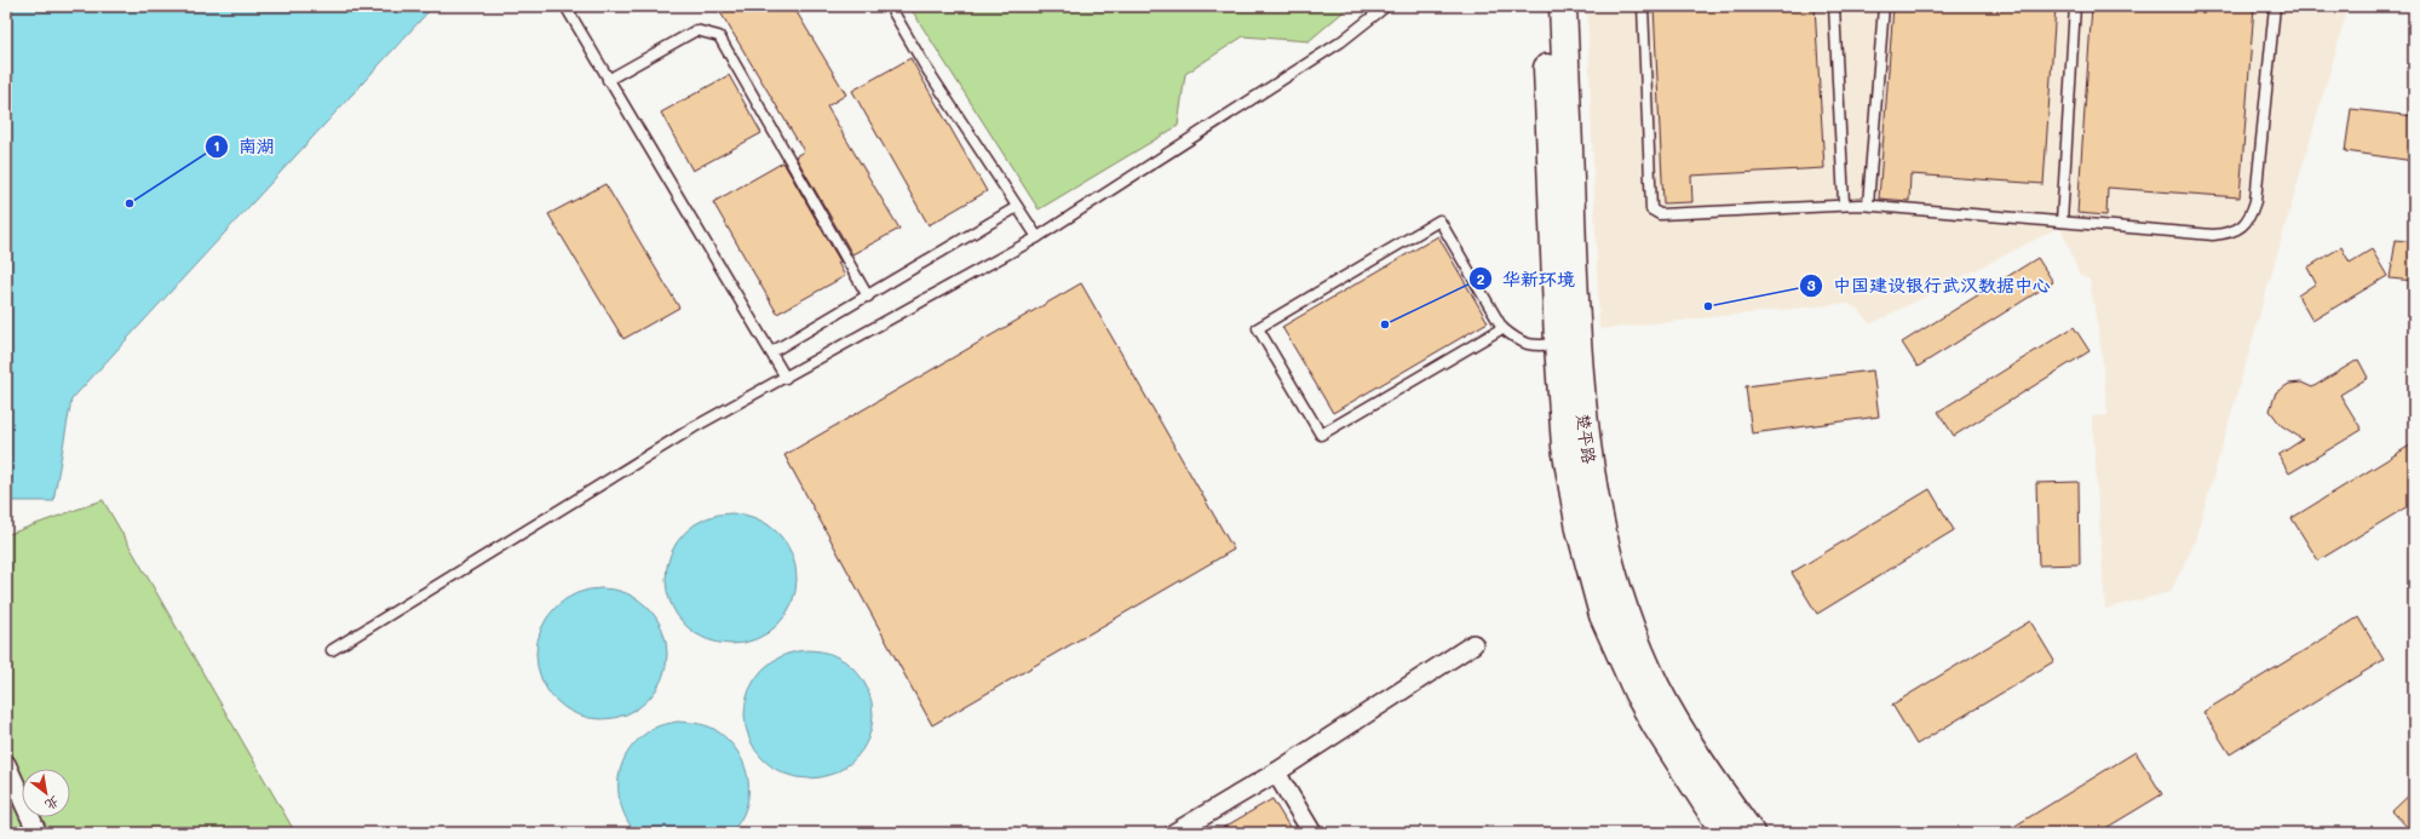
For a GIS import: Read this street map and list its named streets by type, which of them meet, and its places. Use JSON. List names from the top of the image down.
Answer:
{
  "streets": {
    "main road": ["楚平路"]
  },
  "places": ["南湖", "中国建设银行武汉数据中心", "华新环境"],
  "north": "bottom right"
}
